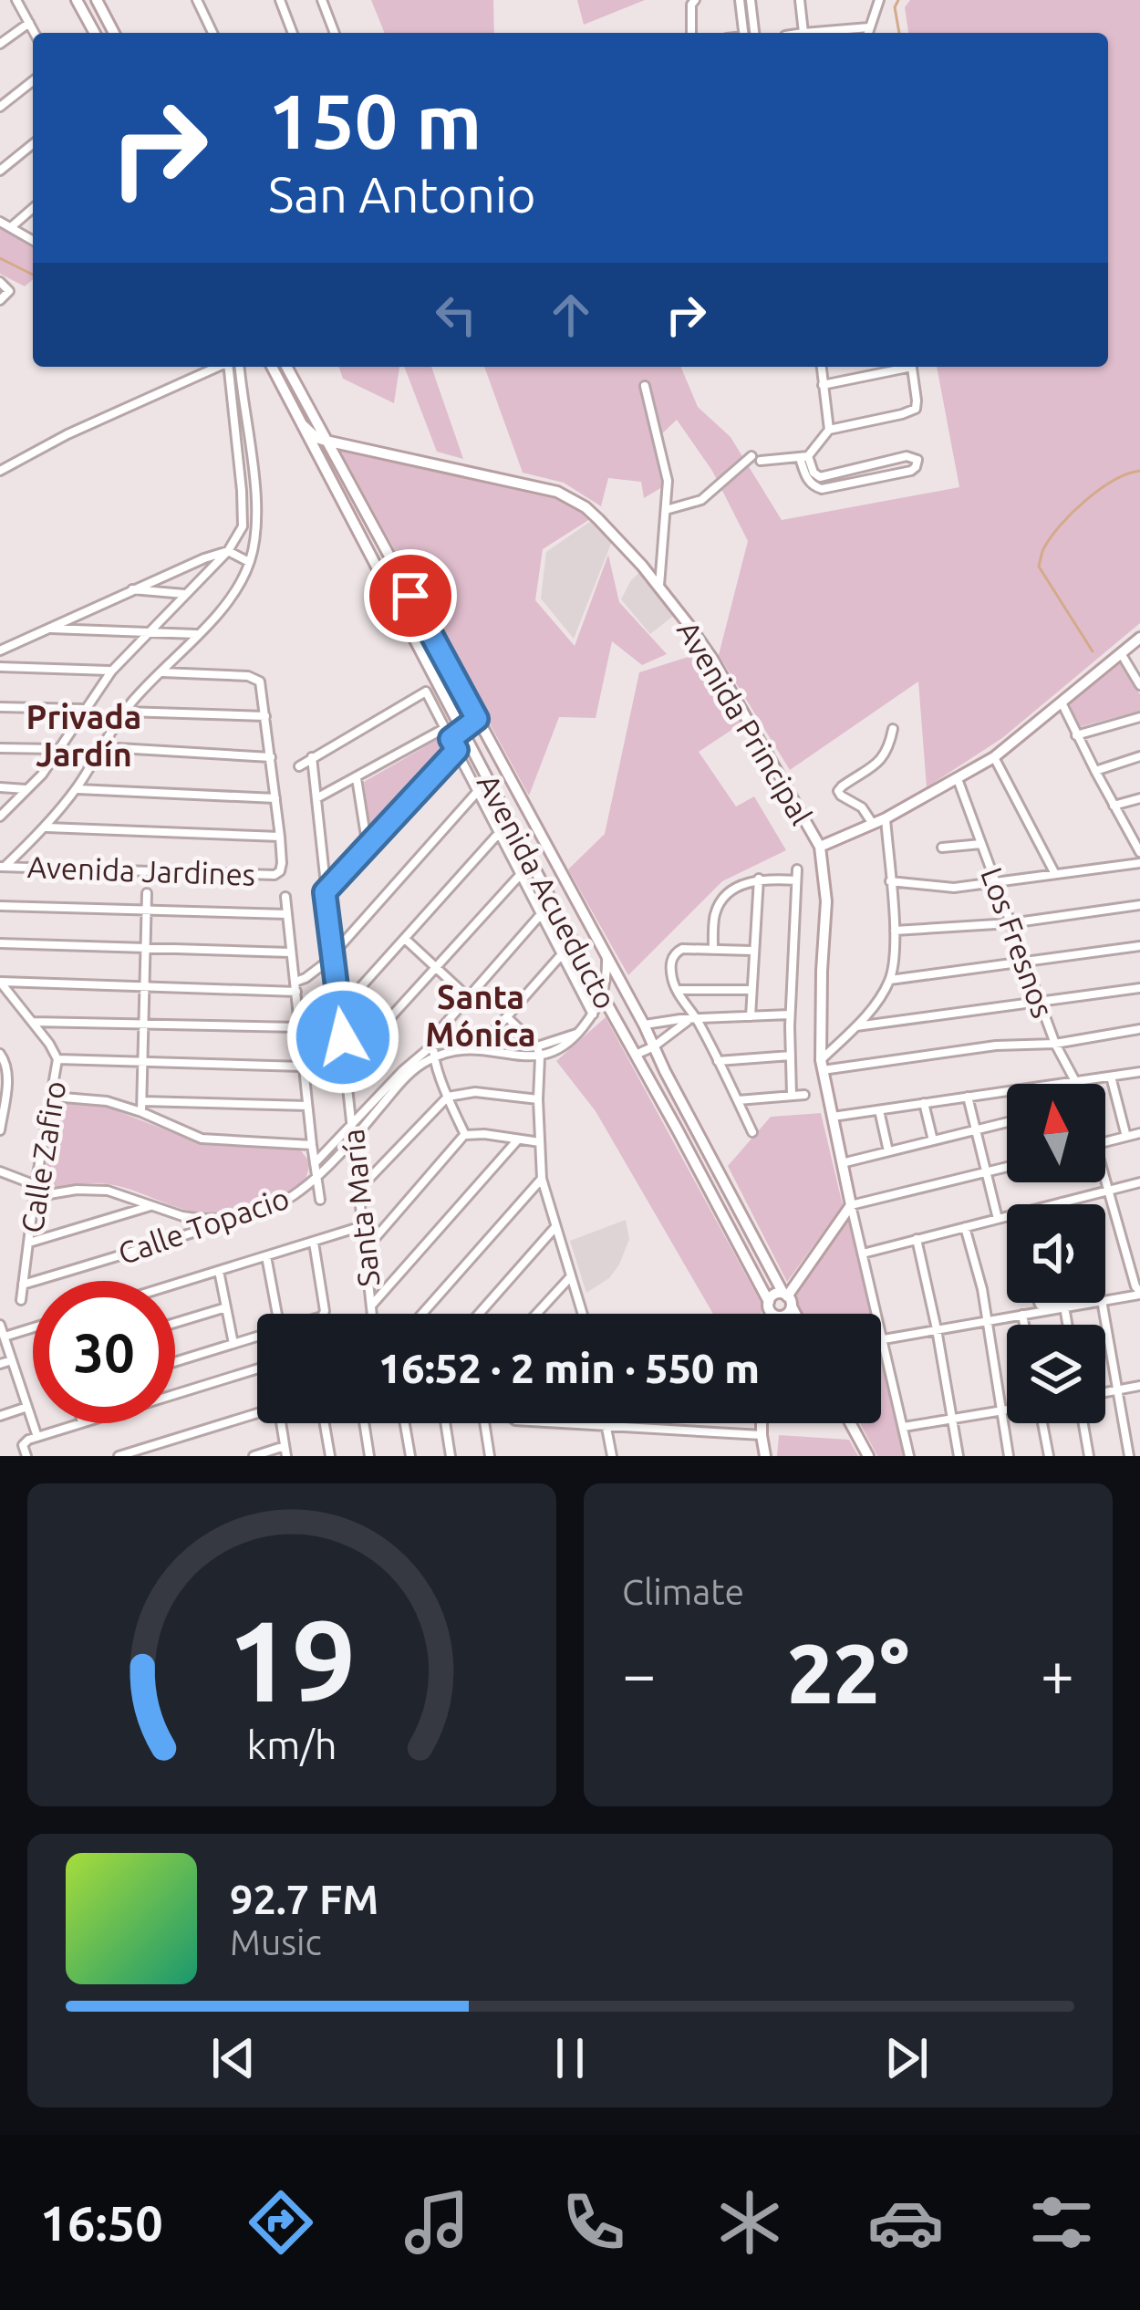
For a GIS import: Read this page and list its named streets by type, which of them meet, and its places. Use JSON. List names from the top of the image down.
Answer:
{
  "streets": {
    "street": [
      "Avenida Principal",
      "Avenida Jardines",
      "Avenida Acueducto",
      "Los Fresnos",
      "Calle Zafiro",
      "Santa María",
      "Calle Topacio"
    ]
  },
  "crossings": [
    ["Avenida Principal", "Avenida Acueducto"],
    ["Calle Zafiro", "Calle Topacio"],
    ["Santa María", "Calle Topacio"]
  ],
  "districts": ["Privada Jardín", "Santa Mónica"],
  "north": "top",
  "page": {
    "turn": ["150 m", "San Antonio"],
    "limit": "30",
    "trip": "16:52 · 2 min · 550 m",
    "tile": "Climate",
    "heat": ["−", "22°", "+"],
    "song": ["92.7 FM", "Music"],
    "tabs": "16:50",
    "gauge": ["19", "km/h"]
  }
}
